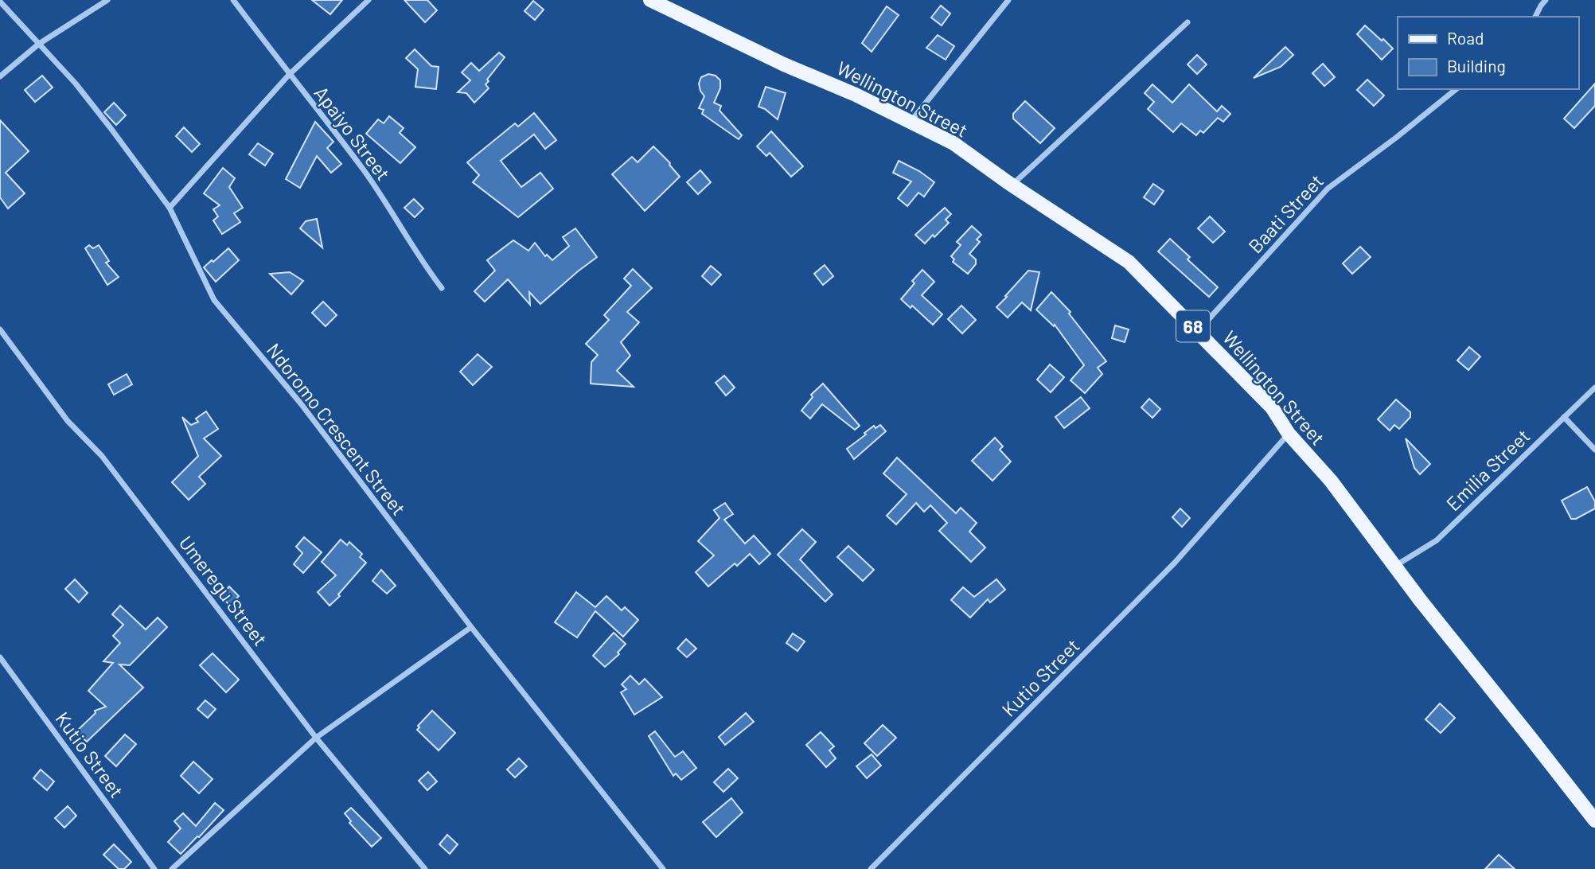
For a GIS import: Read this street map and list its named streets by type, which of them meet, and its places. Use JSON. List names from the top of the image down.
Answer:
{
  "streets": {
    "main road": ["Wellington Street", "68"],
    "street": [
      "Apaiyo Street",
      "Baati Street",
      "Ndoromo Crescent Street",
      "Emilia Street",
      "Umeregu Street",
      "Kutio Street"
    ]
  },
  "crossings": [
    ["Wellington Street", "Baati Street"],
    ["Wellington Street", "Emilia Street"],
    ["Wellington Street", "Kutio Street"]
  ],
  "legend": ["Road", "Building"]
}
